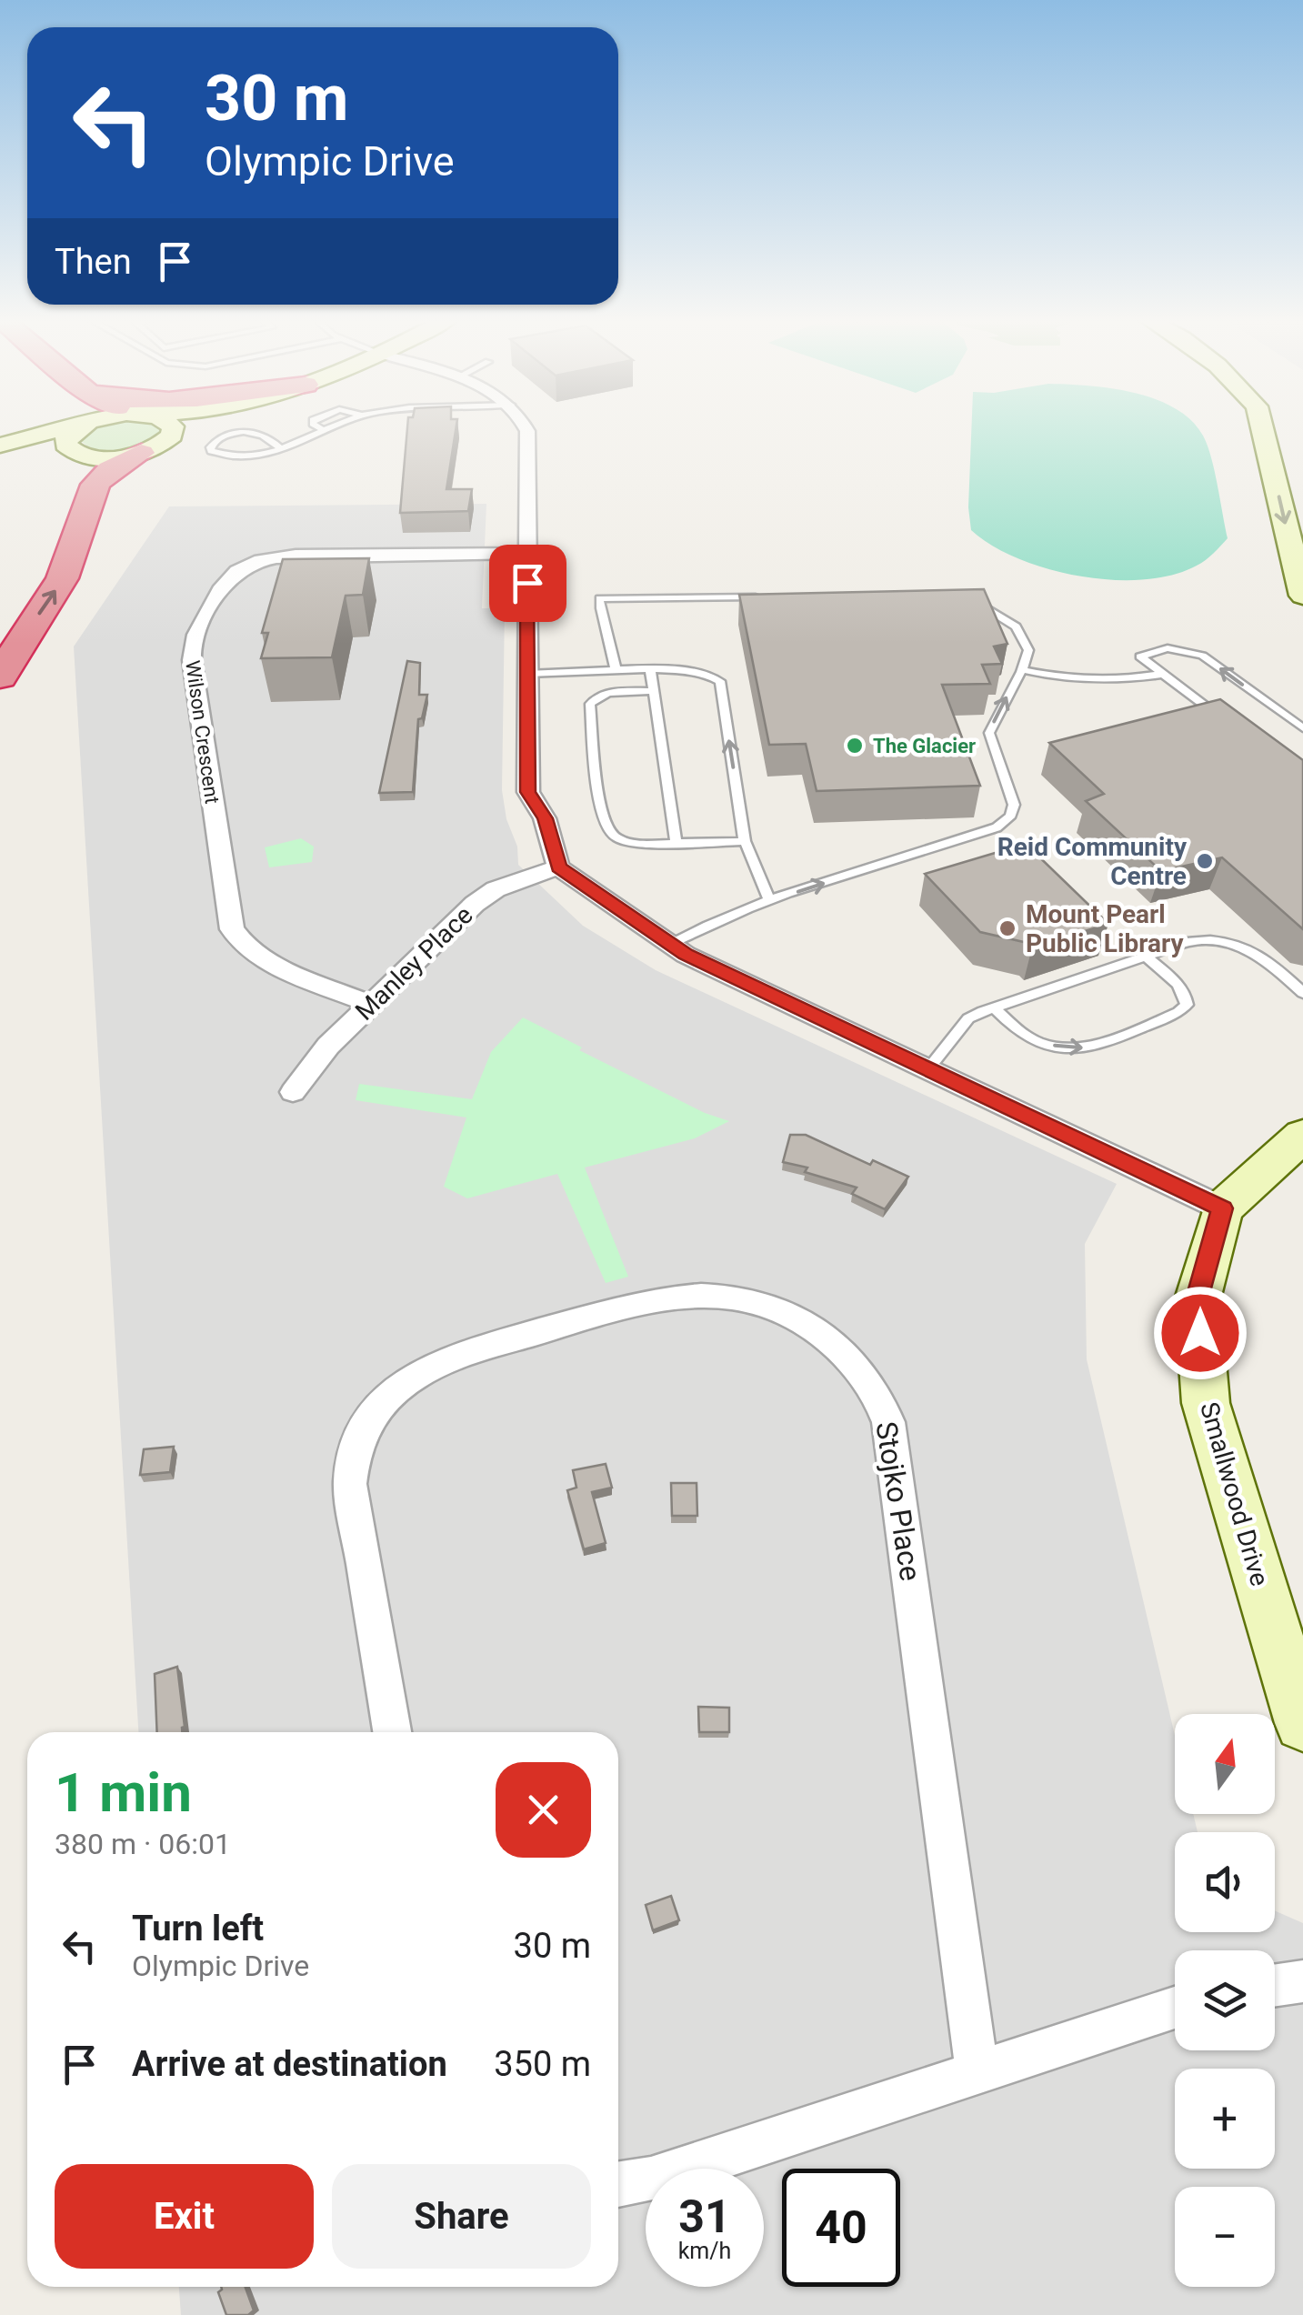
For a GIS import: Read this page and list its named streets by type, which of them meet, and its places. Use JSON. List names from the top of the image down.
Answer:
{
  "streets": {
    "main road": ["Smallwood Drive"],
    "street": ["Wilson Crescent", "Manley Place", "Stojko Place"]
  },
  "crossings": [
    ["Wilson Crescent", "Manley Place"]
  ],
  "places": ["The Glacier", "Reid Community Centre", "Mount Pearl Public Library"],
  "north": "top",
  "page": {
    "turn": ["30 m", "Olympic Drive"],
    "then": "Then",
    "map_buttons": ["+", "−"],
    "heading": ["1 min", "380 m · 06:01"],
    "list": [
      {
        "name": "Turn left",
        "note": "Olympic Drive",
        "value": "30 m"
      },
      {
        "name": "Arrive at destination",
        "value": "350 m"
      }
    ],
    "buttons": ["Exit", "Share"],
    "speed": "31 km/h",
    "limit": "40"
  }
}
